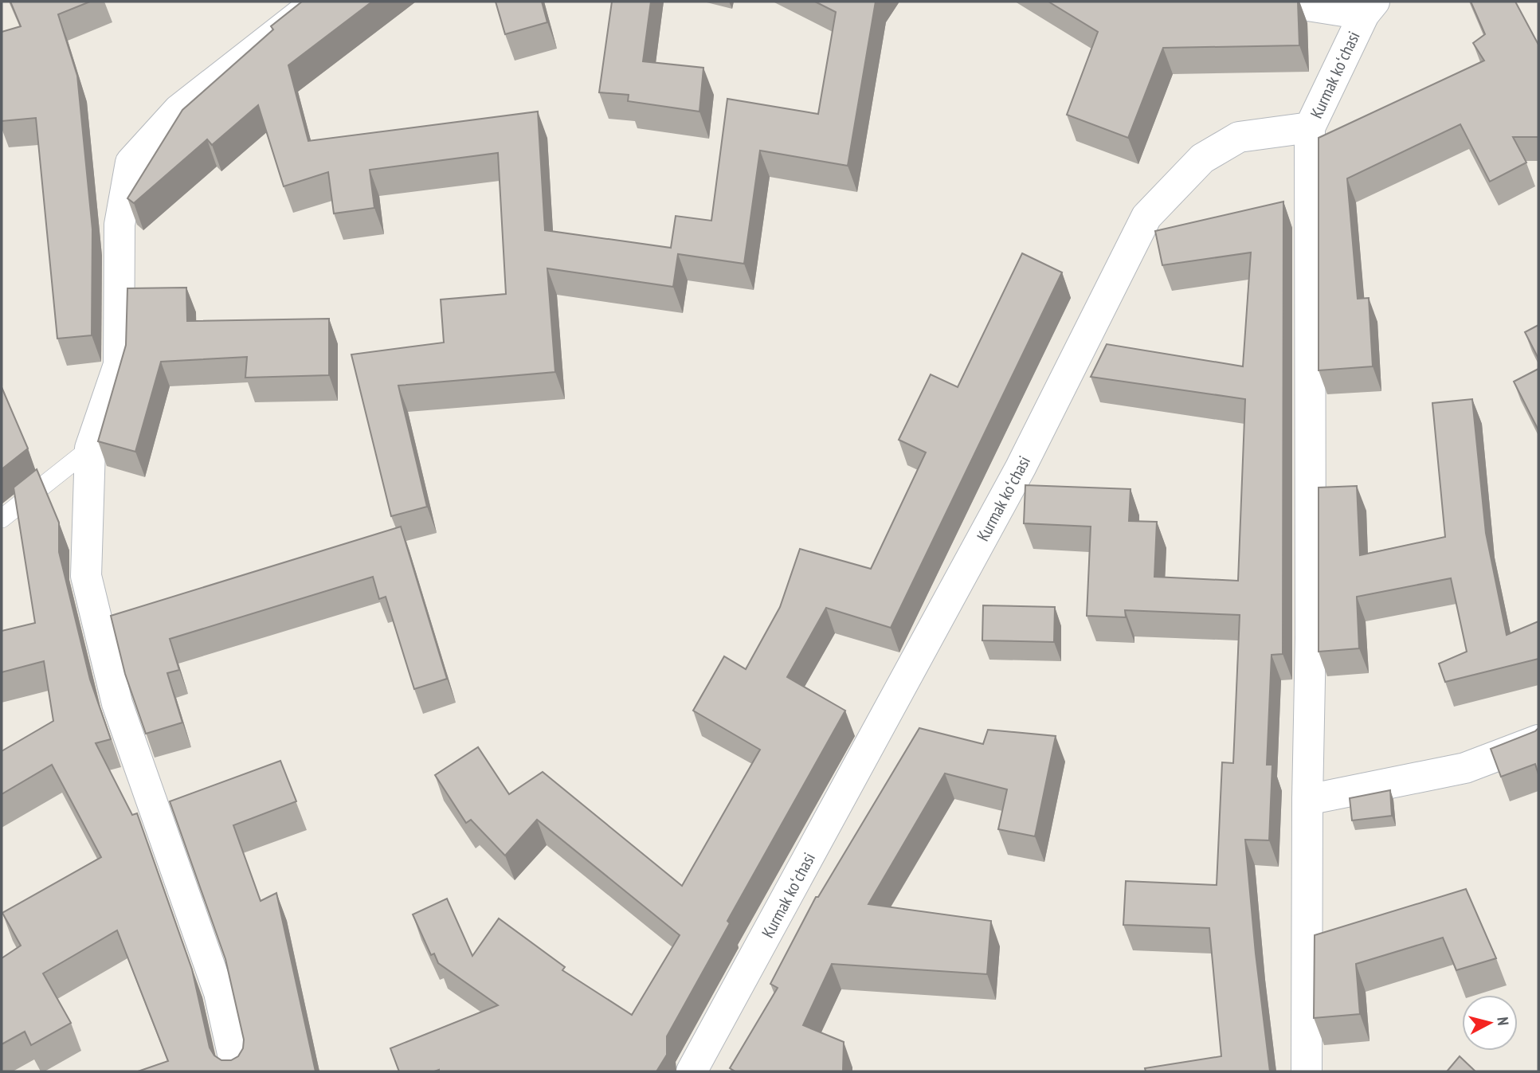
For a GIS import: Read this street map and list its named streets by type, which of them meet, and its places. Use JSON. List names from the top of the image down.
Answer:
{
  "streets": {
    "street": ["Kurmak koʻchasi"]
  },
  "north": "right"
}
